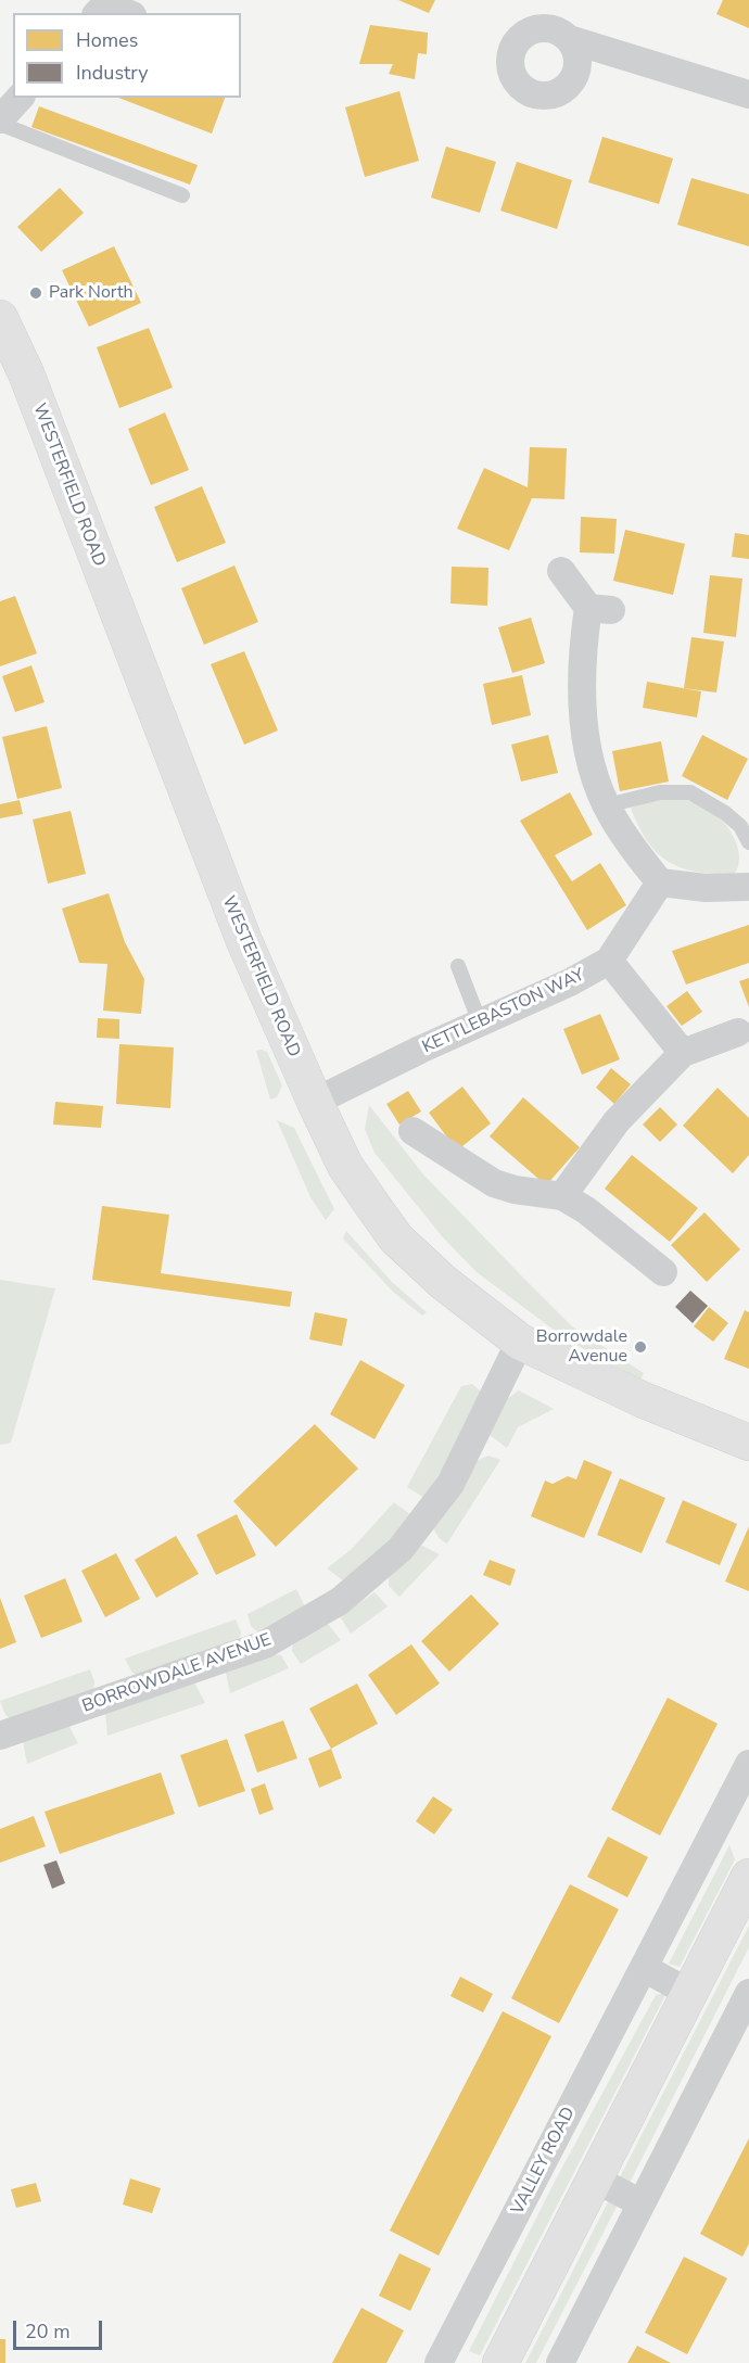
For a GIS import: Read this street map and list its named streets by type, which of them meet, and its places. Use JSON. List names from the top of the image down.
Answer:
{
  "streets": {
    "main road": ["WESTERFIELD ROAD"],
    "street": ["KETTLEBASTON WAY", "BORROWDALE AVENUE", "VALLEY ROAD"]
  },
  "crossings": [
    ["WESTERFIELD ROAD", "KETTLEBASTON WAY"],
    ["WESTERFIELD ROAD", "BORROWDALE AVENUE"]
  ],
  "places": ["Park North", "Borrowdale Avenue"],
  "legend": ["Homes", "Industry"],
  "scale_bar": "20 m"
}
